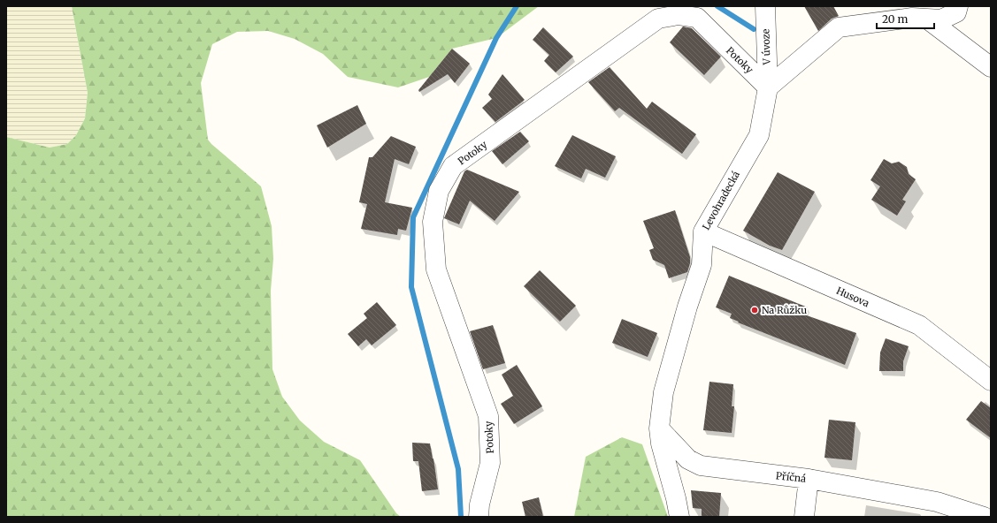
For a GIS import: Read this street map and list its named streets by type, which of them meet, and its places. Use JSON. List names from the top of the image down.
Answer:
{
  "streets": {
    "street": [
      "V úvoze",
      "Potoky",
      "Levohradecká",
      "Husova",
      "Příčná"
    ]
  },
  "crossings": [
    ["V úvoze", "Potoky"],
    ["V úvoze", "Levohradecká"],
    ["Potoky", "Levohradecká"],
    ["Levohradecká", "Husova"],
    ["Levohradecká", "Příčná"]
  ],
  "places": ["Na Růžku"],
  "scale_bar": "20 m"
}
